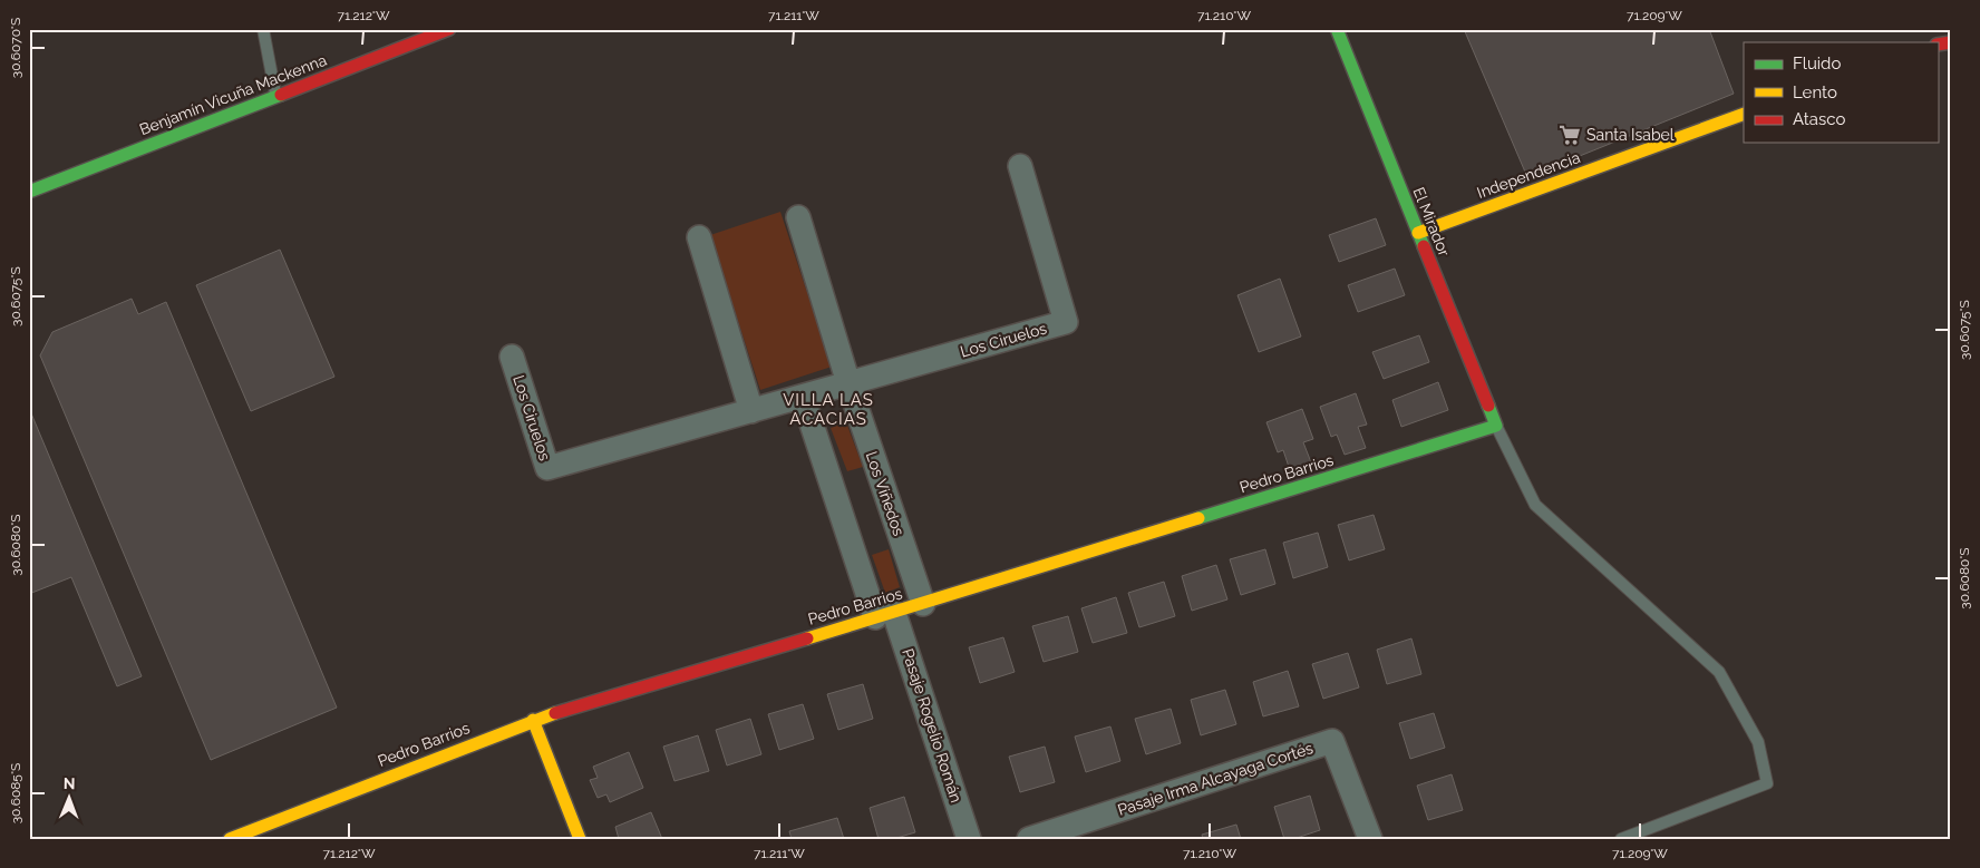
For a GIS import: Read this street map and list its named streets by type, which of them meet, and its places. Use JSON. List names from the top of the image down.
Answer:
{
  "streets": {
    "street": [
      "Benjamín Vicuña Mackenna",
      "Independencia",
      "El Mirador",
      "Los Ciruelos",
      "Pedro Barrios",
      "Los Viñedos",
      "Pasaje Rogelio Román",
      "Pasaje Irma Alcayaga Cortés"
    ]
  },
  "crossings": [
    ["Independencia", "El Mirador"],
    ["El Mirador", "Pedro Barrios"],
    ["Los Ciruelos", "Los Viñedos"],
    ["Pedro Barrios", "Los Viñedos"],
    ["Pedro Barrios", "Pasaje Rogelio Román"]
  ],
  "districts": ["VILLA LAS ACACIAS"],
  "places": {
    "supermarket": ["Santa Isabel"]
  },
  "legend": ["Fluido", "Lento", "Atasco"],
  "north": "top",
  "coordinates": [
    "71.212°W",
    "71.211°W",
    "71.210°W",
    "71.209°W",
    "30.6070°S",
    "30.6075°S",
    "30.6080°S",
    "30.6085°S"
  ]
}
